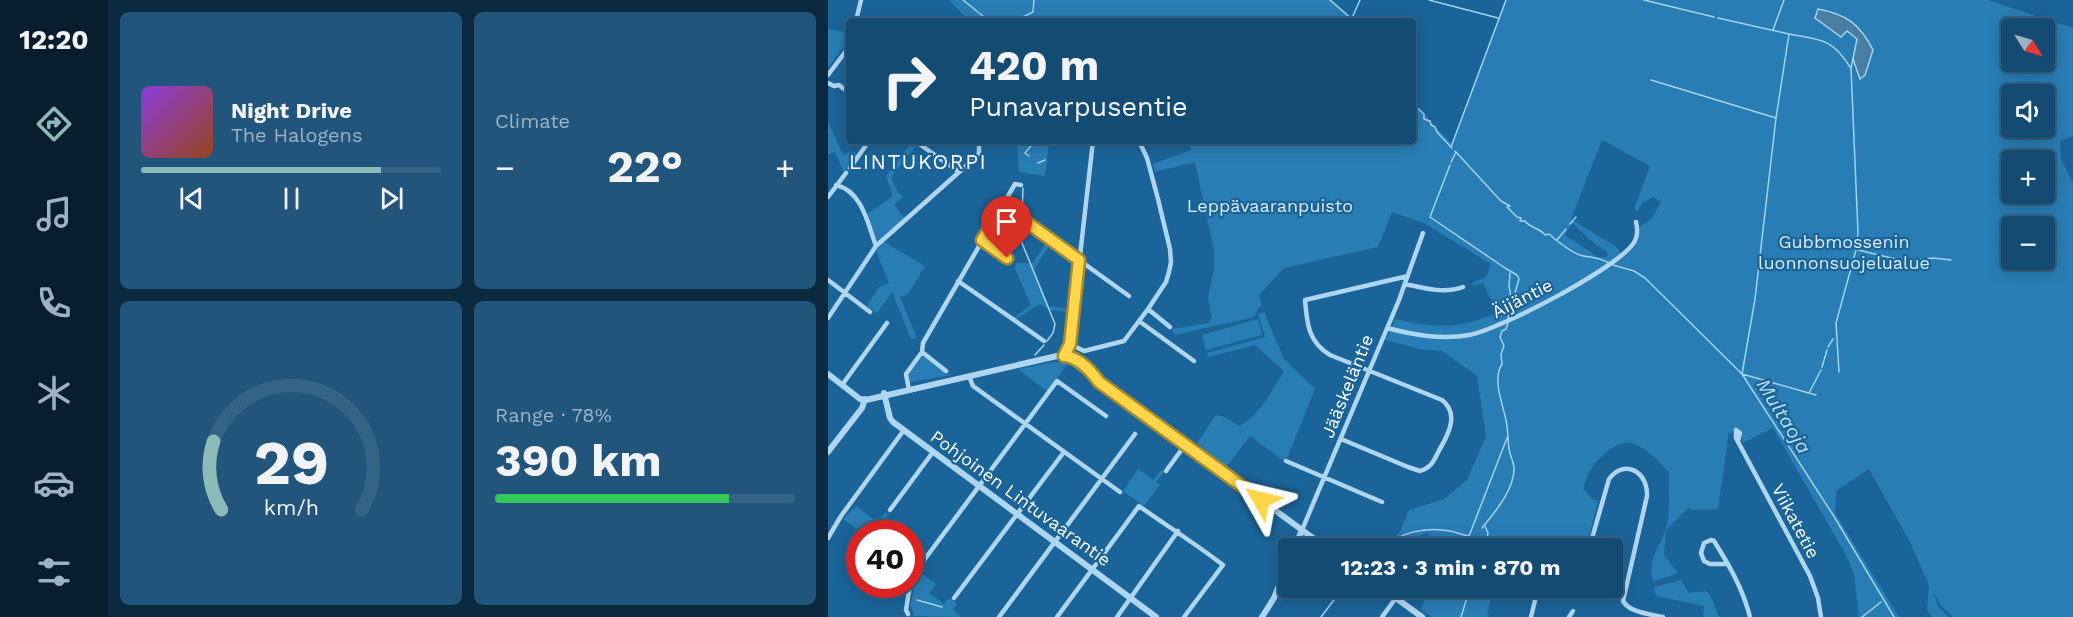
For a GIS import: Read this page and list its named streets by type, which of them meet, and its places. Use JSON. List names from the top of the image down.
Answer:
{
  "streets": {
    "street": [
      "Äijäntie",
      "Jääskeläntie",
      "Pohjoinen Lintuvaarantie",
      "Viikatetie"
    ]
  },
  "crossings": [
    ["Äijäntie", "Jääskeläntie"]
  ],
  "districts": ["LINTUKORPI"],
  "water": ["Multaoja"],
  "parks": ["Leppävaaranpuisto", "Gubbmossenin luonnonsuojelualue"],
  "north": "bottom right",
  "page": {
    "tabs": "12:20",
    "tile": [
      "Climate",
      ["Range · 78%", "390 km"]
    ],
    "map_buttons": ["+", "−"],
    "turn": ["420 m", "Punavarpusentie"],
    "song": ["Night Drive", "The Halogens"],
    "heat": ["−", "22°", "+"],
    "limit": "40",
    "trip": "12:23 · 3 min · 870 m",
    "gauge": ["29", "km/h"]
  }
}
